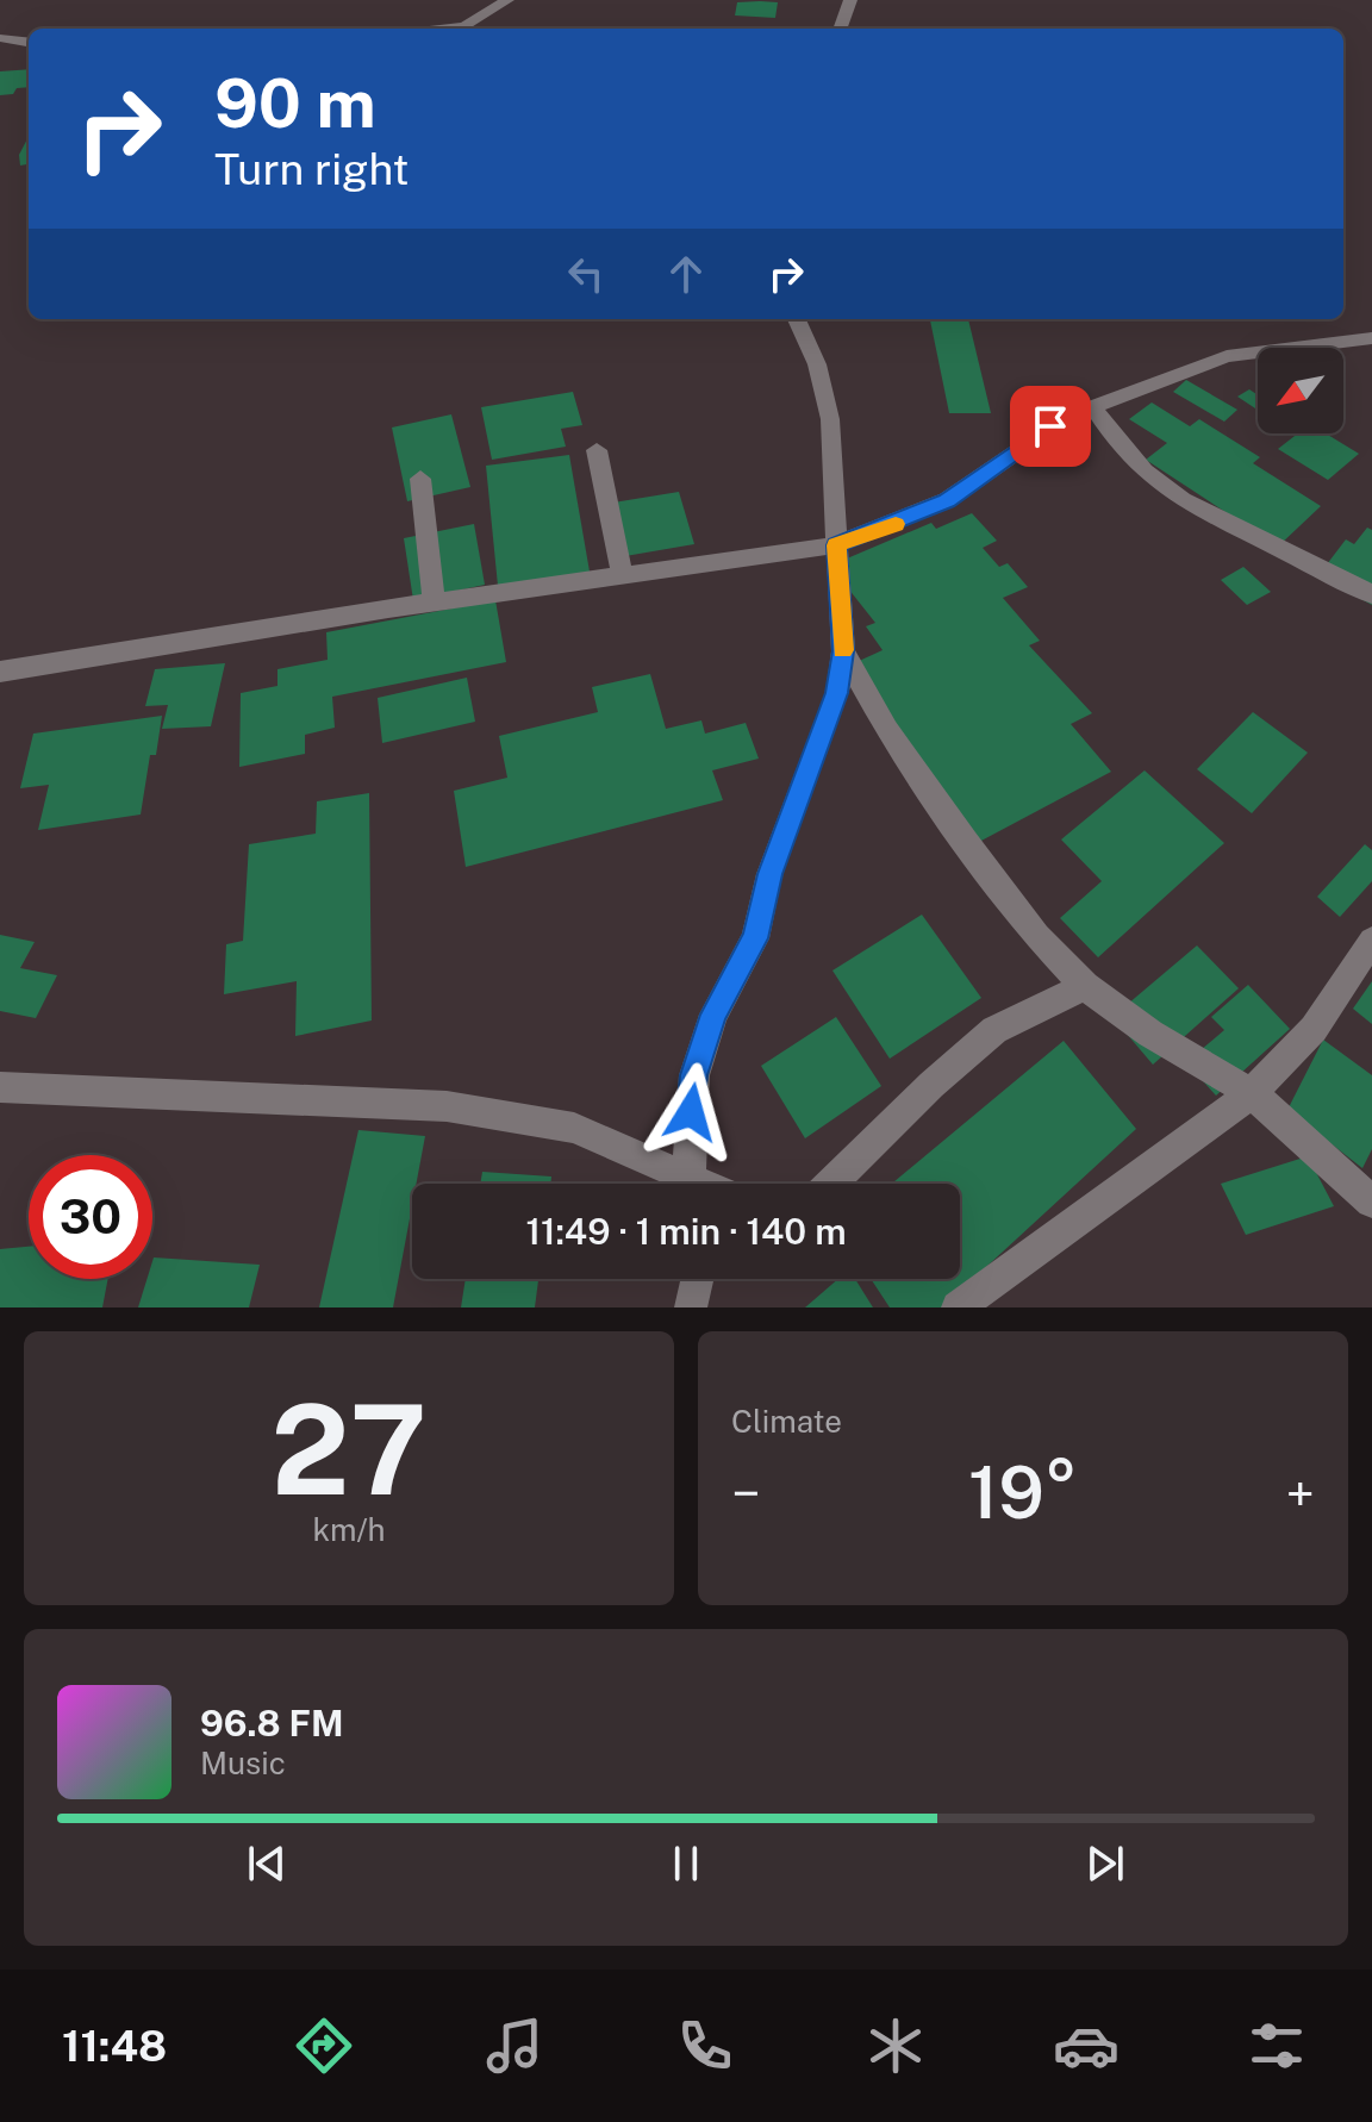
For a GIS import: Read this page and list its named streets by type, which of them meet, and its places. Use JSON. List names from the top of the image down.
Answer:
{
  "north": "bottom left",
  "page": {
    "turn": ["90 m", "Turn right"],
    "limit": "30",
    "trip": "11:49 · 1 min · 140 m",
    "tile": [
      ["27", "km/h"],
      "Climate"
    ],
    "heat": ["−", "19°", "+"],
    "song": ["96.8 FM", "Music"],
    "tabs": "11:48"
  }
}
